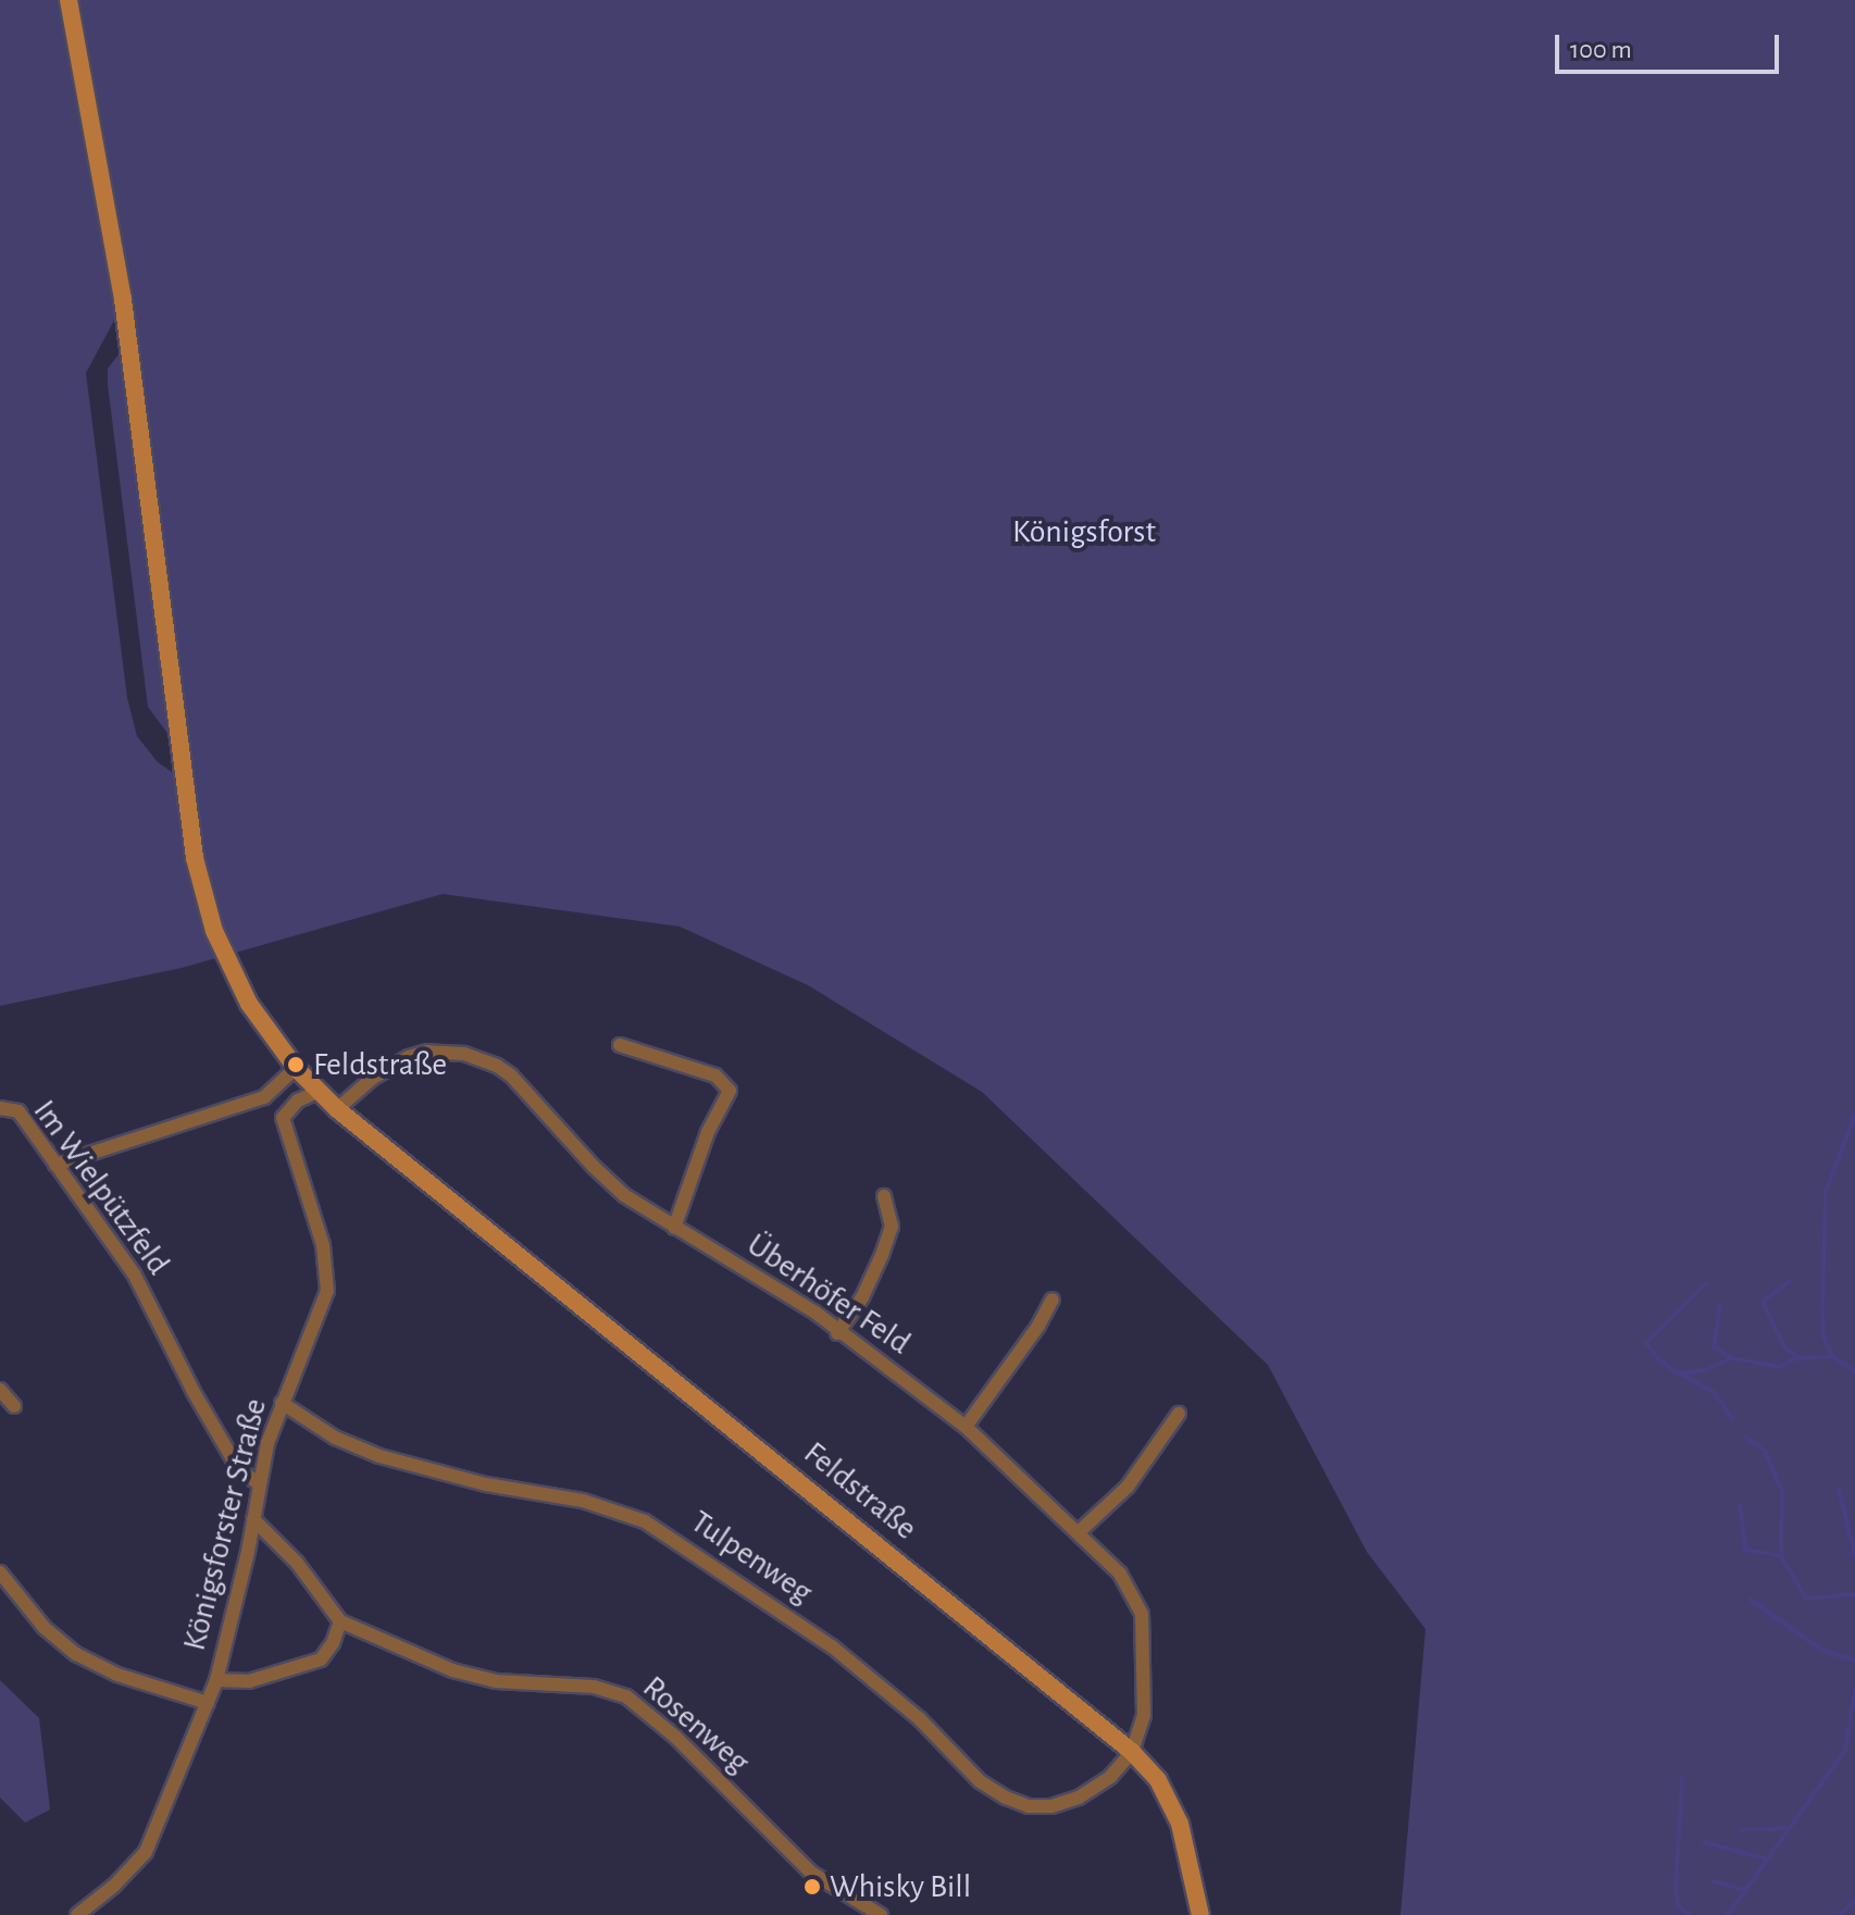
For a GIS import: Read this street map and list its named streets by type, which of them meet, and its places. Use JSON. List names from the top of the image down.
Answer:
{
  "streets": {
    "main road": ["Feldstraße"],
    "street": [
      "Im Wielpützfeld",
      "Überhöfer Feld",
      "Königsforster Straße",
      "Tulpenweg",
      "Rosenweg"
    ]
  },
  "crossings": [
    ["Im Wielpützfeld", "Königsforster Straße"],
    ["Überhöfer Feld", "Feldstraße"],
    ["Überhöfer Feld", "Tulpenweg"],
    ["Feldstraße", "Tulpenweg"],
    ["Königsforster Straße", "Tulpenweg"],
    ["Königsforster Straße", "Rosenweg"]
  ],
  "parks": ["Königsforst"],
  "places": ["Feldstraße", "Whisky Bill"],
  "scale_bar": "100 m"
}
